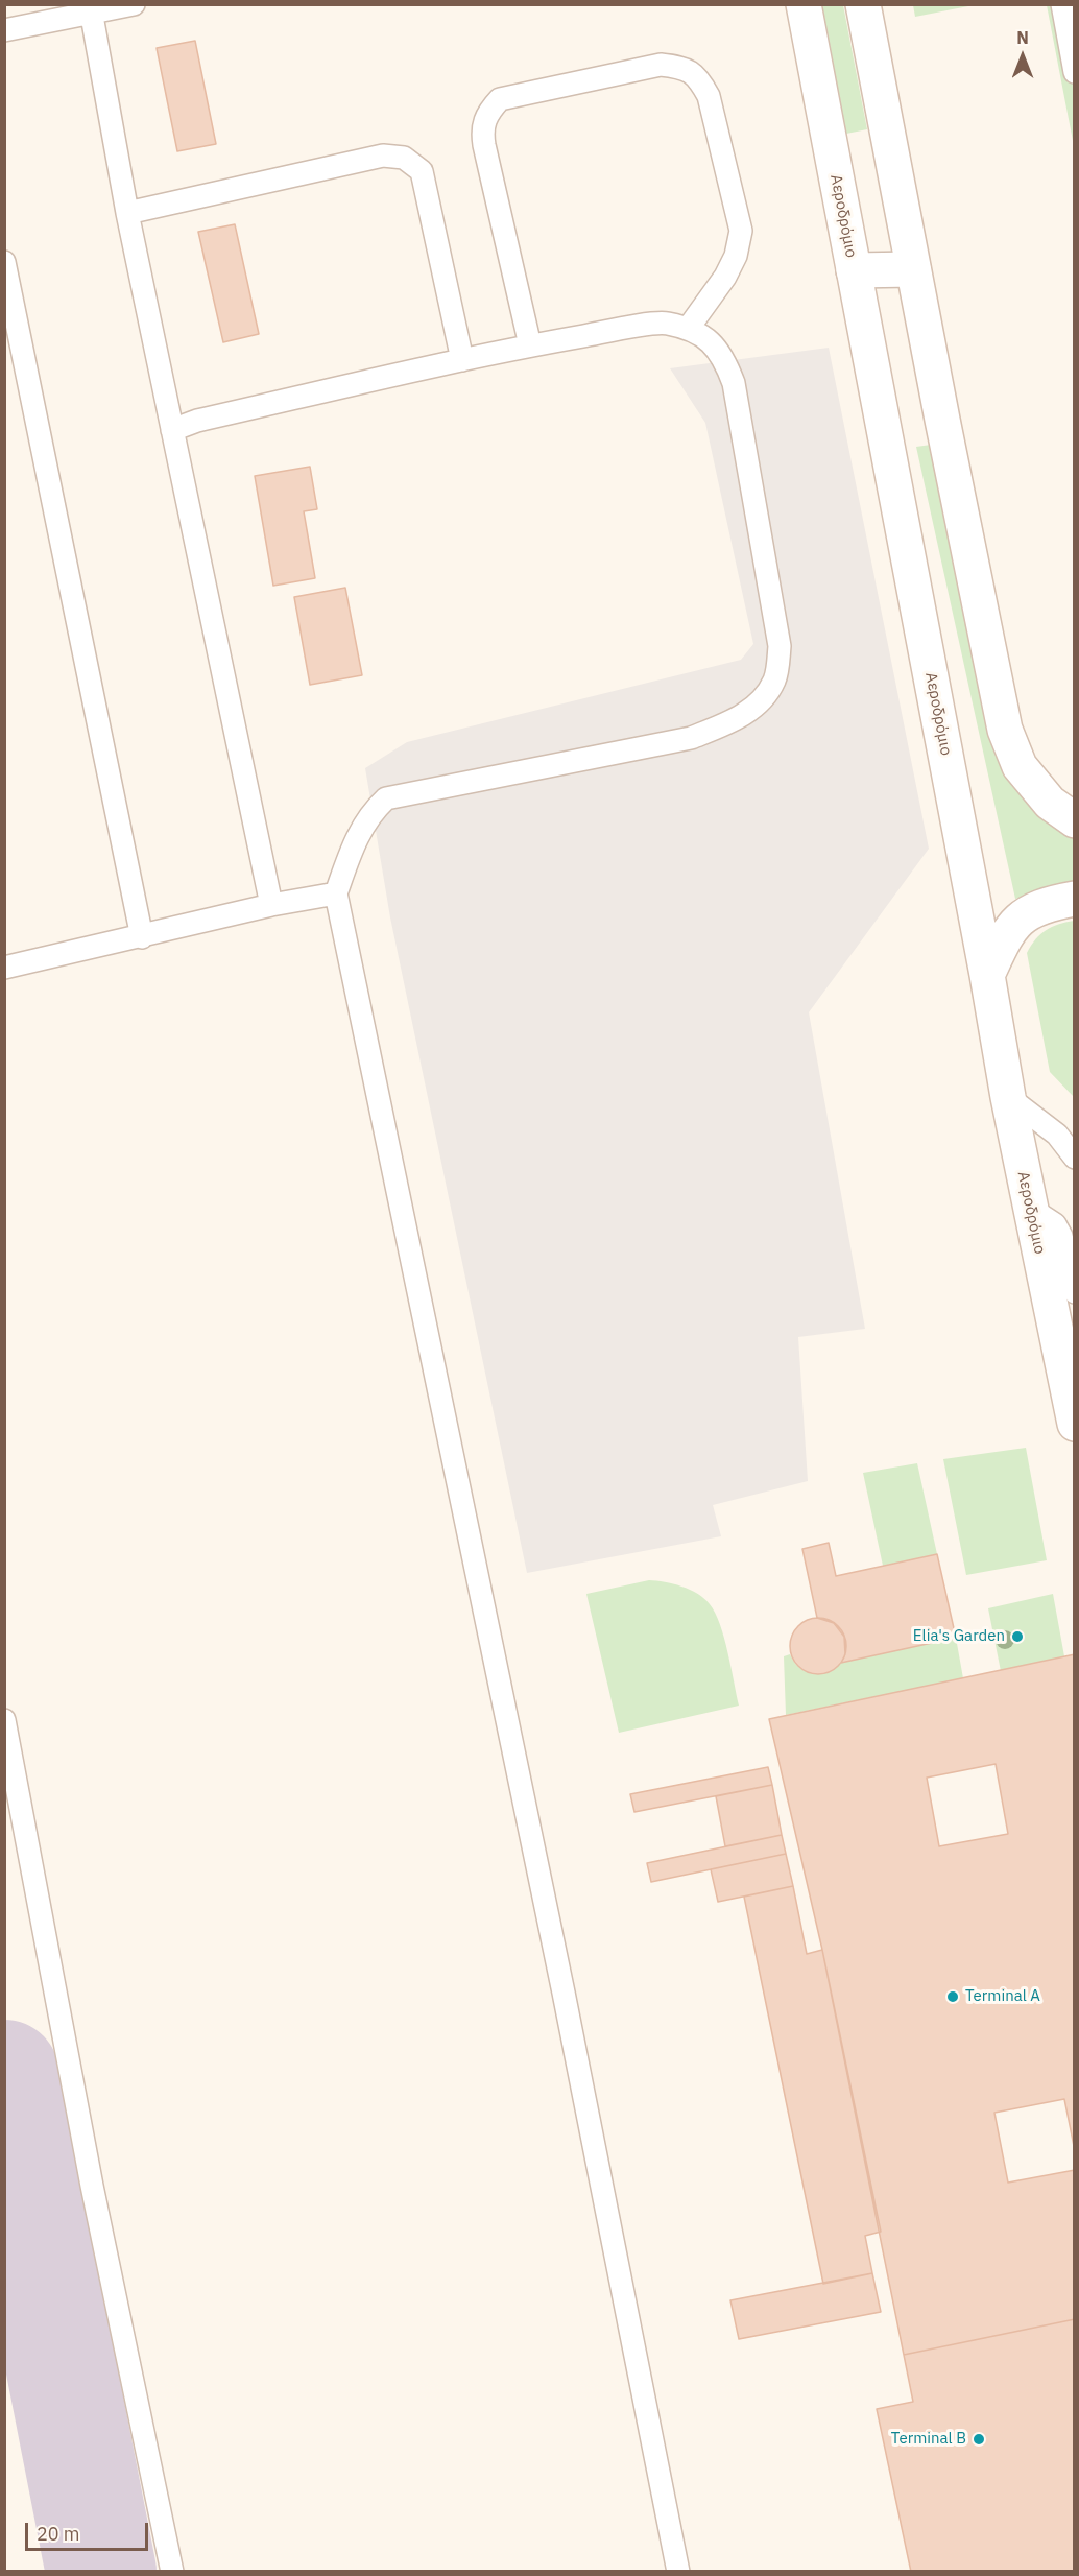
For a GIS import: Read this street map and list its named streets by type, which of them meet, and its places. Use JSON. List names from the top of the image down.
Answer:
{
  "streets": {
    "main road": ["Αεροδρόμιο"]
  },
  "places": ["Elia's Garden", "Terminal A", "Terminal B"],
  "scale_bar": "20 m",
  "north": "top"
}
